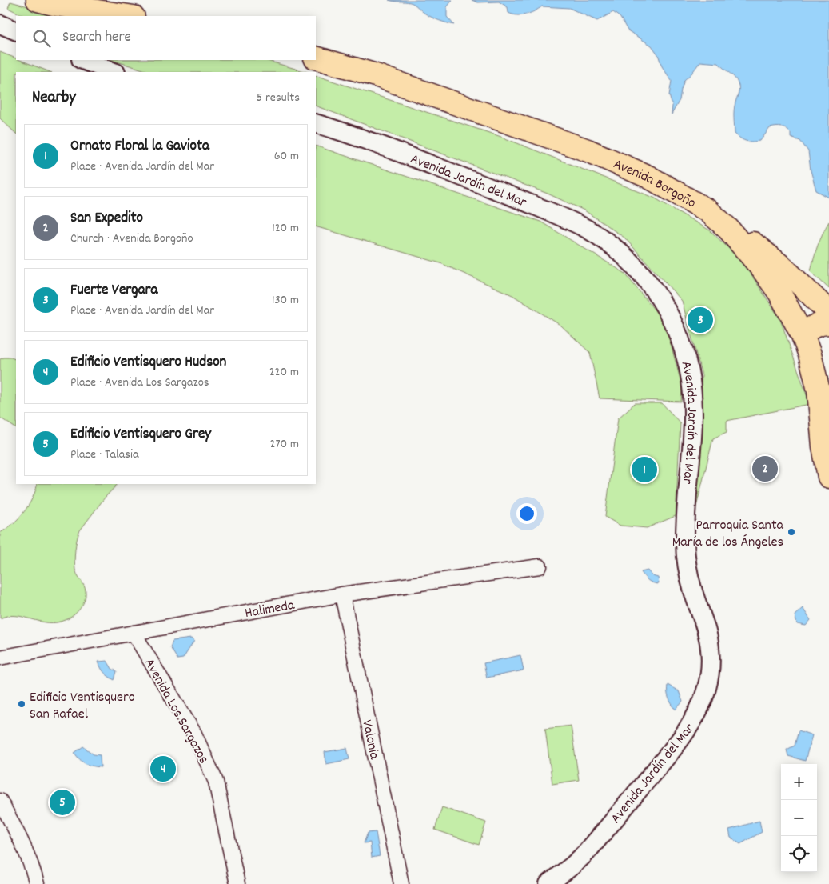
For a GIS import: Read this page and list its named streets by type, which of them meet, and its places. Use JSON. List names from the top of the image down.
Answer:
{
  "streets": {
    "main road": ["Avenida Borgoño"],
    "street": [
      "Avenida Jardín del Mar",
      "Halimeda",
      "Avenida Los Sargazos",
      "Valonia"
    ]
  },
  "crossings": [
    ["Halimeda", "Avenida Los Sargazos"],
    ["Halimeda", "Valonia"]
  ],
  "places": ["Parroquia Santa María de los Ángeles", "Edificio Ventisquero San Rafael"],
  "page": {
    "search": "Search here",
    "heading": ["Nearby", "5 results"],
    "list": [
      {
        "mark": "1",
        "name": "Ornato Floral la Gaviota",
        "note": "Place · Avenida Jardín del Mar",
        "value": "60 m"
      },
      {
        "mark": "2",
        "name": "San Expedito",
        "note": "Church · Avenida Borgoño",
        "value": "120 m"
      },
      {
        "mark": "3",
        "name": "Fuerte Vergara",
        "note": "Place · Avenida Jardín del Mar",
        "value": "130 m"
      },
      {
        "mark": "4",
        "name": "Edificio Ventisquero Hudson",
        "note": "Place · Avenida Los Sargazos",
        "value": "220 m"
      },
      {
        "mark": "5",
        "name": "Edificio Ventisquero Grey",
        "note": "Place · Talasia",
        "value": "270 m"
      }
    ],
    "pins": [
      "3",
      "2",
      "1",
      "4",
      "5"
    ],
    "map_buttons": ["+", "−"]
  }
}
